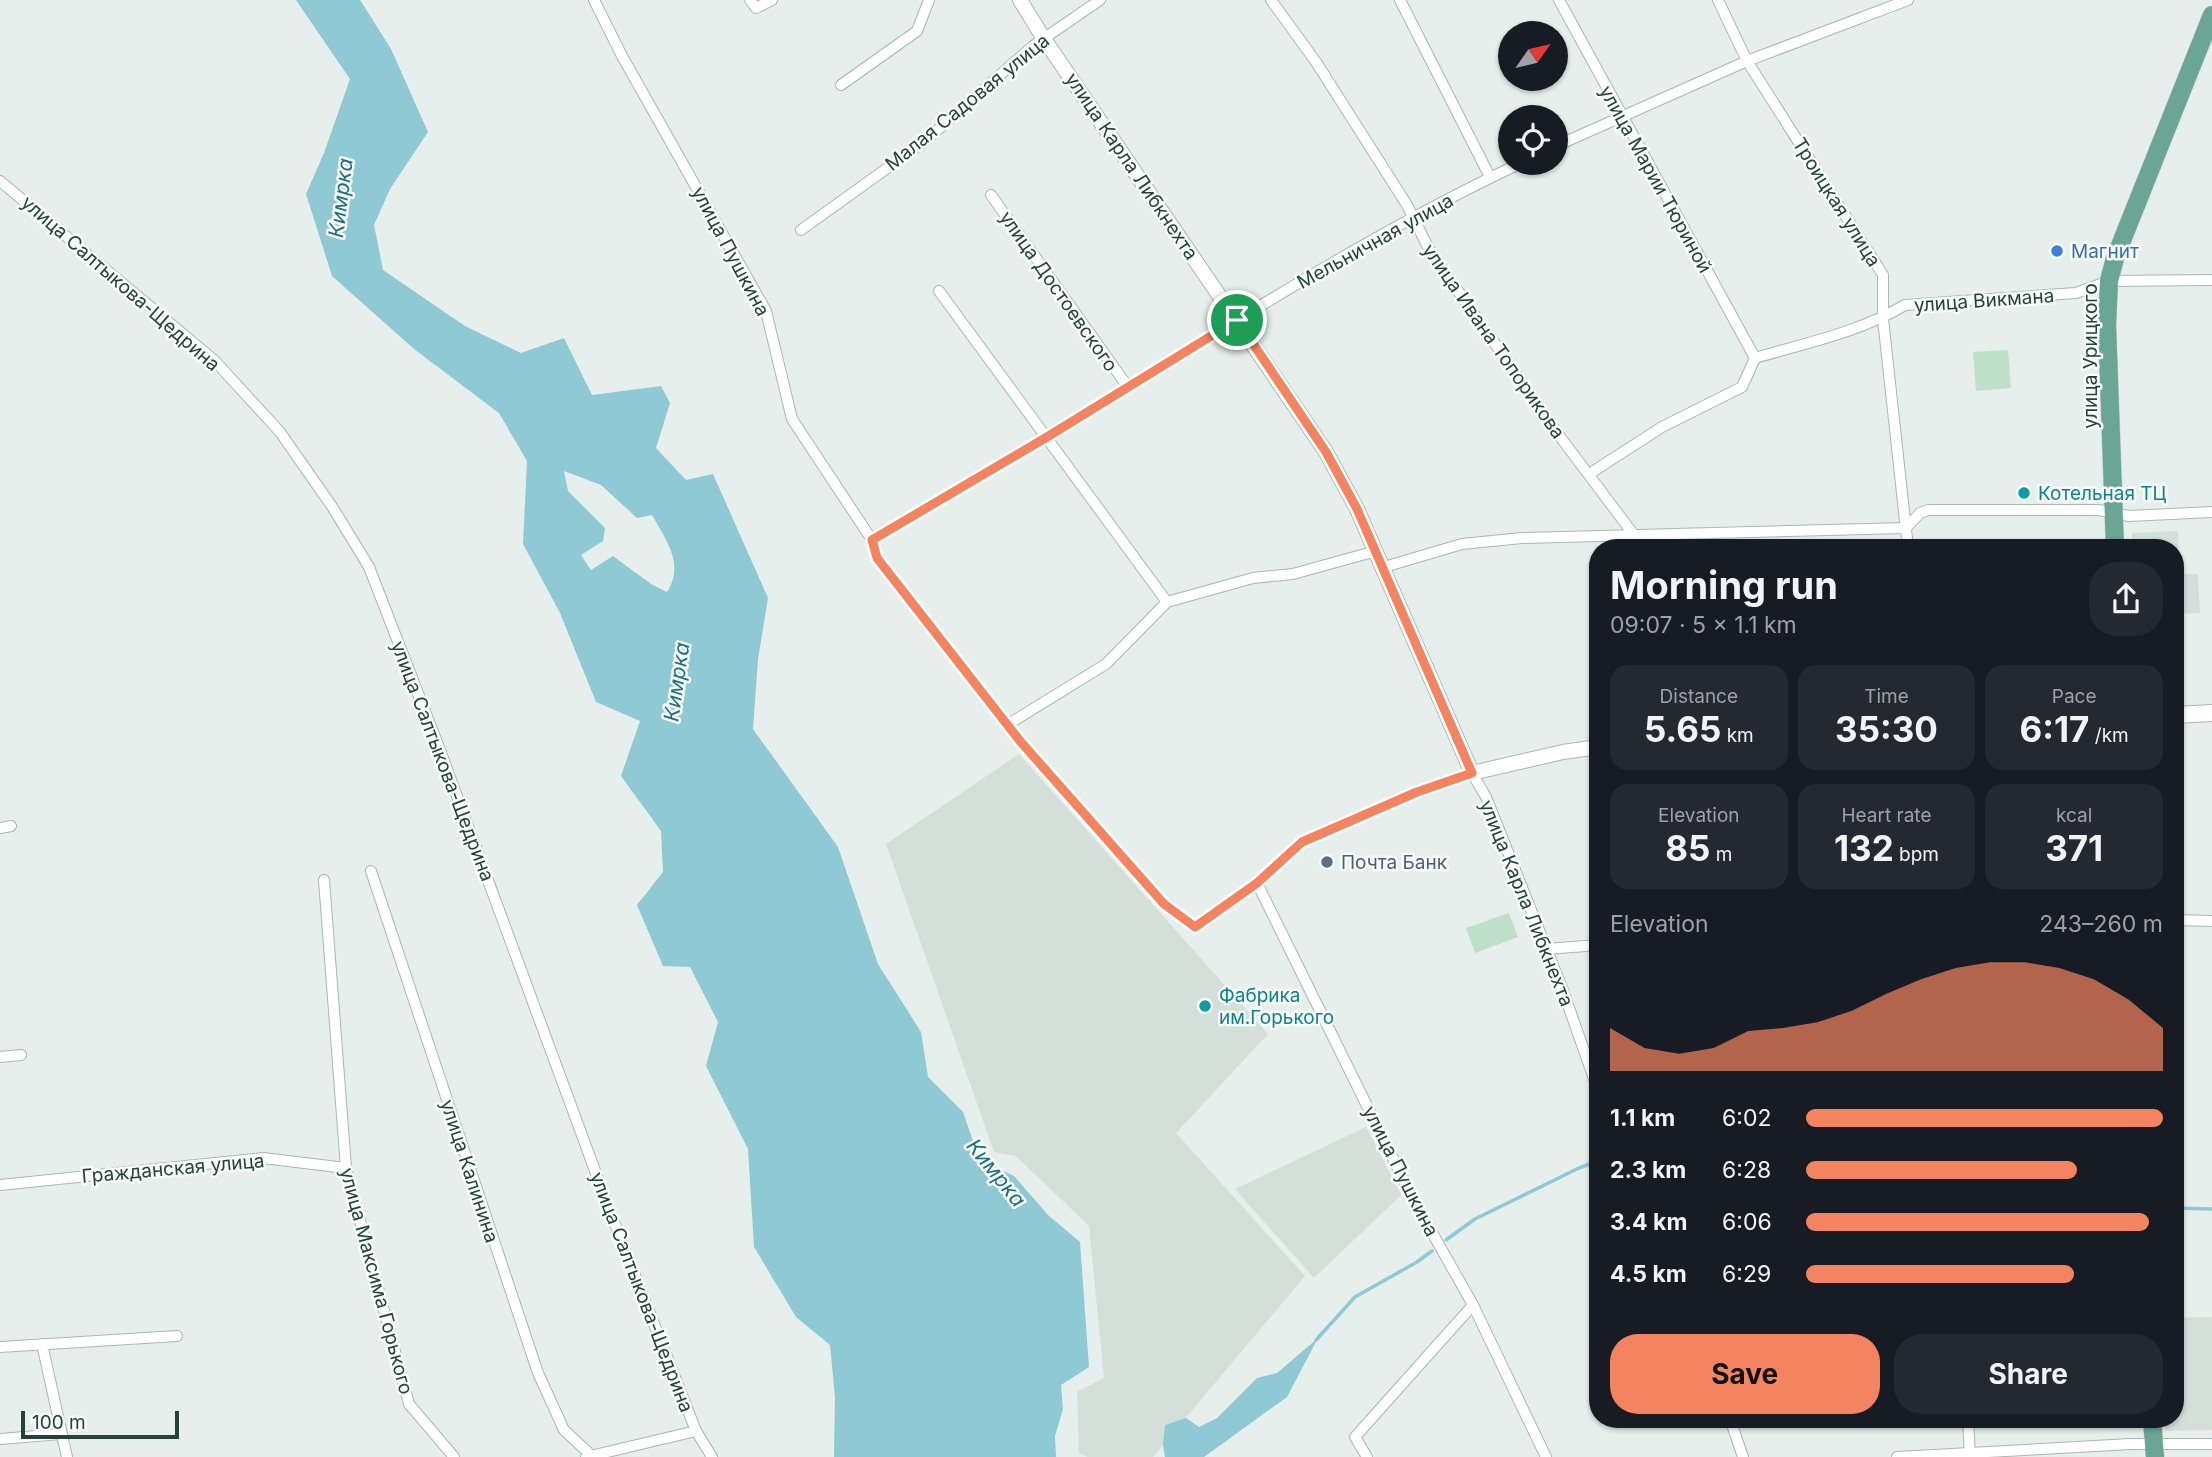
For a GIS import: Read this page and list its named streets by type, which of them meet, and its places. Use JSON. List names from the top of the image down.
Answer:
{
  "streets": {
    "main road": ["улица Урицкого"],
    "street": [
      "Малая Садовая улица",
      "улица Карла Либкнехта",
      "улица Марии Тюриной",
      "Троицкая улица",
      "Мельничная улица",
      "улица Пушкина",
      "улица Салтыкова-Щедрина",
      "улица Достоевского",
      "улица Викмана",
      "улица Ивана Топорикова",
      "Гражданская улица",
      "улица Калинина",
      "улица Максима Горького"
    ]
  },
  "crossings": [
    ["Малая Садовая улица", "улица Карла Либкнехта"],
    ["улица Карла Либкнехта", "Мельничная улица"],
    ["улица Марии Тюриной", "улица Викмана"],
    ["Троицкая улица", "улица Викмана"],
    ["Мельничная улица", "улица Пушкина"],
    ["Мельничная улица", "улица Достоевского"],
    ["Мельничная улица", "улица Ивана Топорикова"],
    ["улица Викмана", "улица Урицкого"],
    ["Гражданская улица", "улица Максима Горького"]
  ],
  "water": ["Кимрка"],
  "places": [
    "Магнит",
    "Котельная ТЦ",
    "Почта Банк",
    "Фабрика им.Горького"
  ],
  "scale_bar": "100 m",
  "north": "top right",
  "page": {
    "heading": ["Morning run", "09:07 · 5 × 1.1 km"],
    "stats": [
      ["Distance", "5.65 km"],
      ["Time", "35:30"],
      ["Pace", "6:17 /km"],
      ["Elevation", "85 m"],
      ["Heart rate", "132 bpm"],
      ["kcal", "371"]
    ],
    "chart": ["Elevation", "243–260 m"],
    "list": [
      {
        "name": "1.1 km",
        "note": "6:02"
      },
      {
        "name": "2.3 km",
        "note": "6:28"
      },
      {
        "name": "3.4 km",
        "note": "6:06"
      },
      {
        "name": "4.5 km",
        "note": "6:29"
      }
    ],
    "buttons": ["Save", "Share"],
    "scale": "100 m"
  }
}
